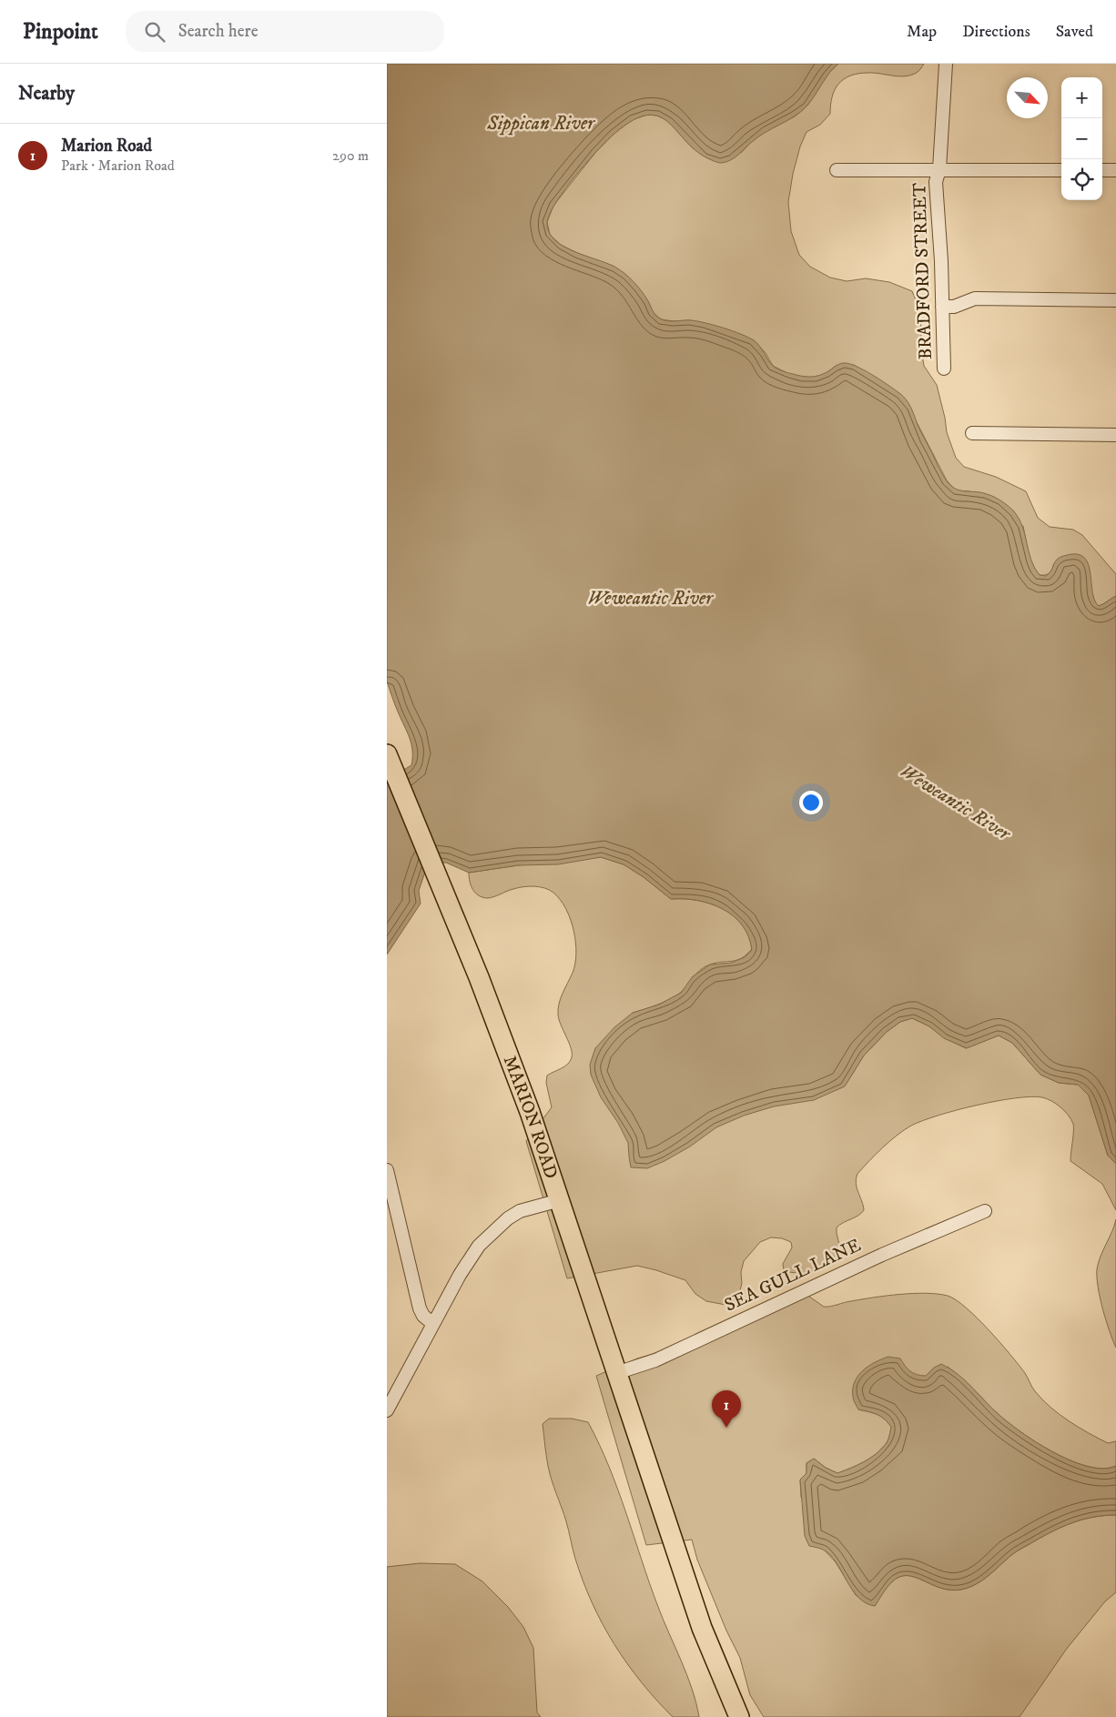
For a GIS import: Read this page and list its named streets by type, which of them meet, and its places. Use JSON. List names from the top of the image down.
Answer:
{
  "streets": {
    "main road": ["MARION ROAD"],
    "street": ["BRADFORD STREET", "SEA GULL LANE"]
  },
  "crossings": [
    ["MARION ROAD", "SEA GULL LANE"]
  ],
  "water": ["Sippican River", "Weweantic River"],
  "north": "bottom right",
  "page": {
    "header": "Pinpoint",
    "search": "Search here",
    "nav": ["Map", "Directions", "Saved"],
    "heading": "Nearby",
    "map_buttons": ["+", "−"],
    "list": [
      {
        "mark": "1",
        "name": "Marion Road",
        "note": "Park · Marion Road",
        "value": "290 m"
      }
    ],
    "pins": "1"
  }
}
